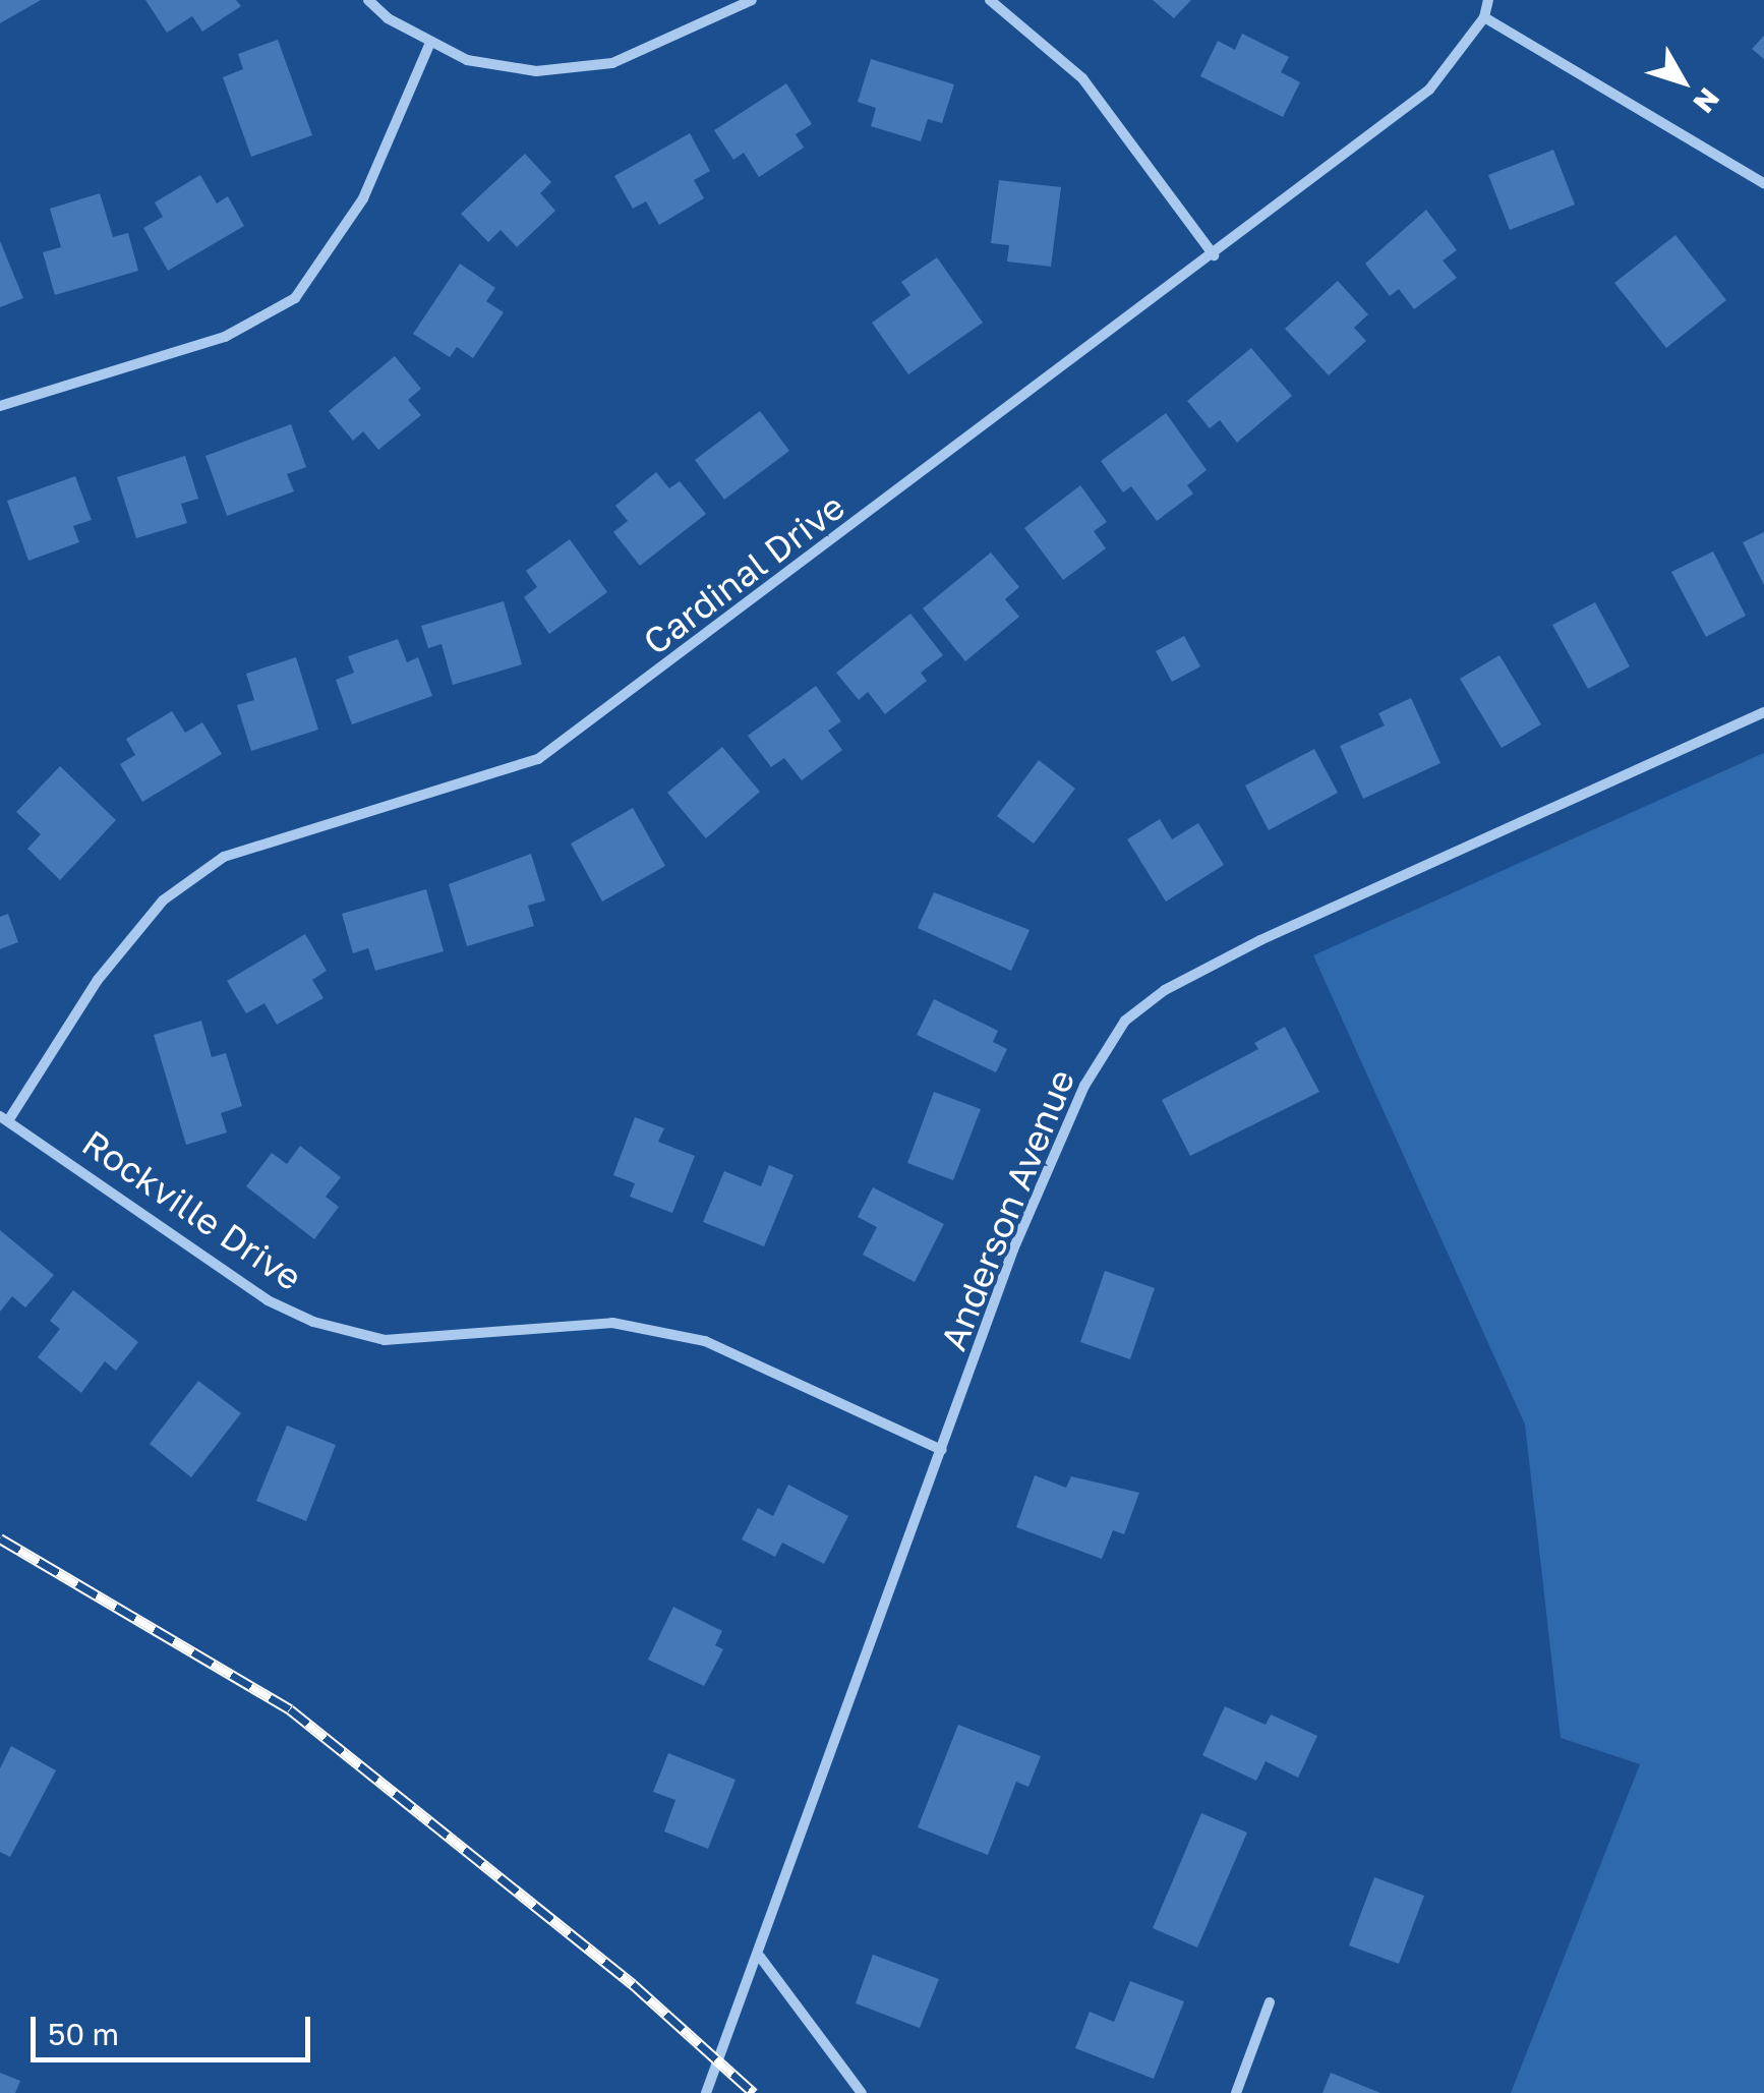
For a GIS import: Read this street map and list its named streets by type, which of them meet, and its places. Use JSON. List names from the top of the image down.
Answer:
{
  "streets": {
    "street": ["Cardinal Drive", "Rockville Drive", "Anderson Avenue"]
  },
  "crossings": [
    ["Cardinal Drive", "Rockville Drive"],
    ["Rockville Drive", "Anderson Avenue"]
  ],
  "scale_bar": "50 m",
  "north": "bottom right"
}
